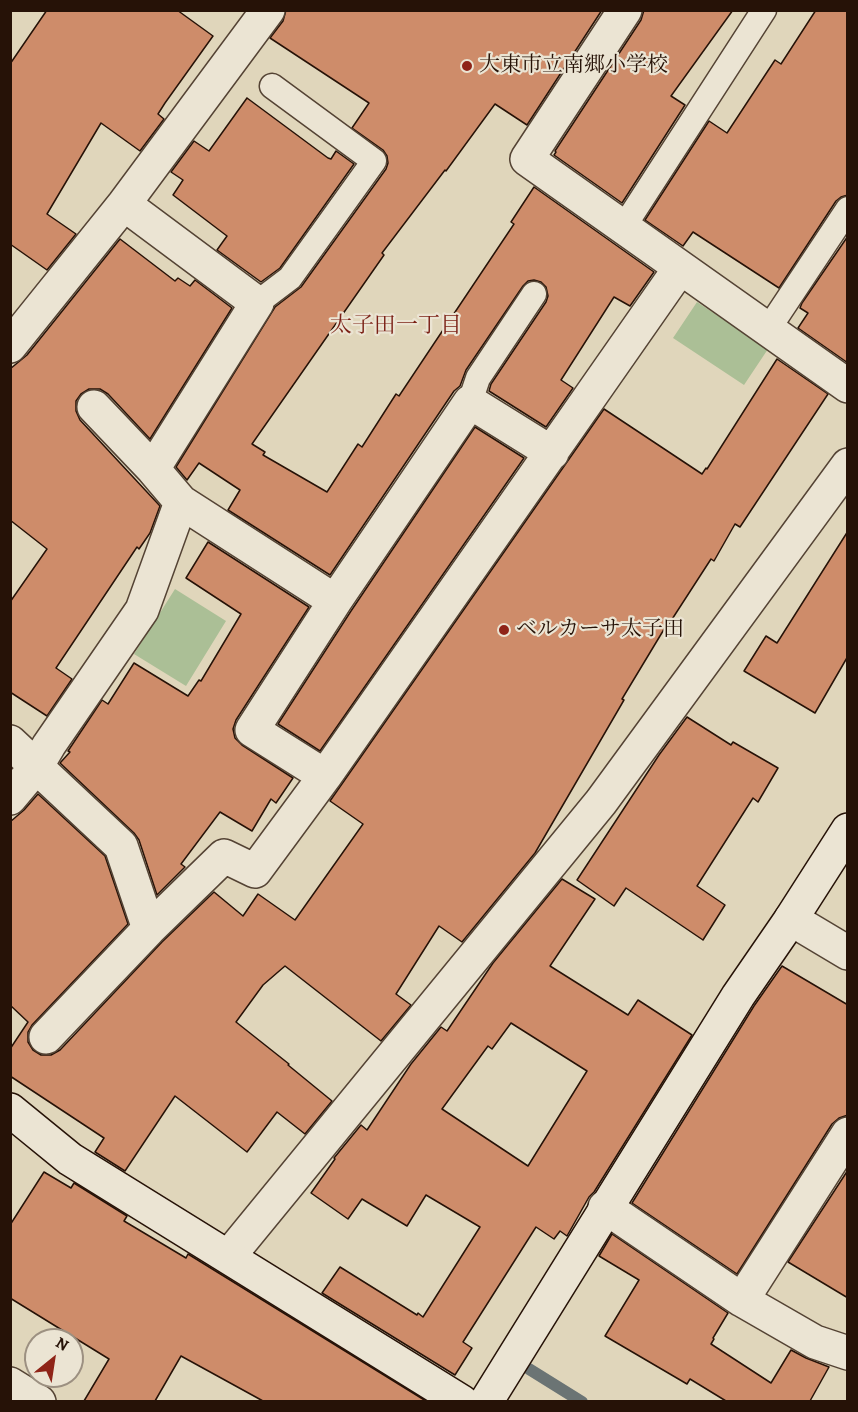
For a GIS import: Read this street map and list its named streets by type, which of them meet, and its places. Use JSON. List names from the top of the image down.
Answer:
{
  "districts": ["太子田一丁目"],
  "places": ["大東市立南郷小学校", "ベルカーサ太子田"],
  "north": "top right"
}
